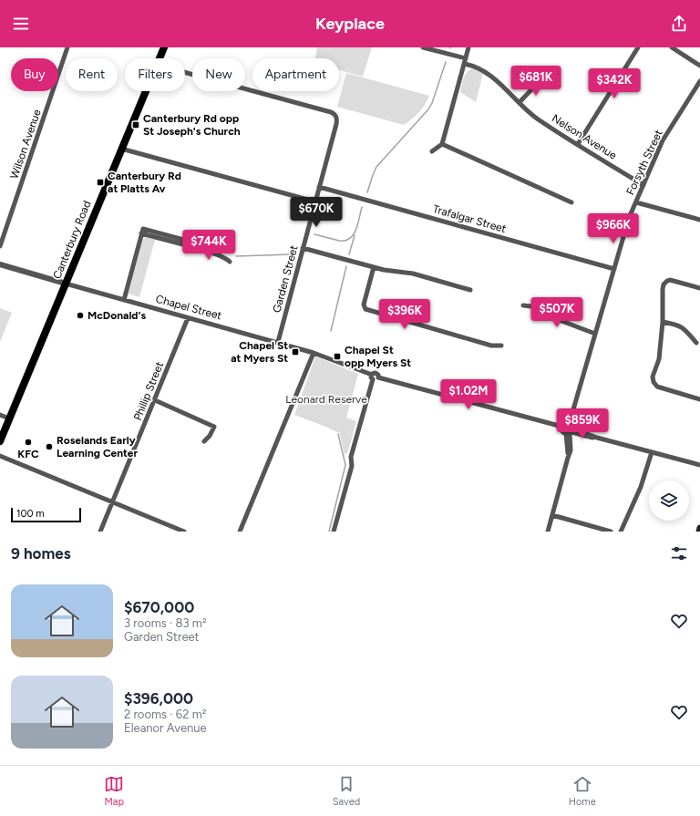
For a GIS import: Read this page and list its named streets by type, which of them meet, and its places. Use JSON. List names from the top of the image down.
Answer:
{
  "streets": {
    "highway": ["Canterbury Road"],
    "street": [
      "Nelson Avenue",
      "Wilson Avenue",
      "Forsyth Street",
      "Trafalgar Street",
      "Garden Street",
      "Chapel Street",
      "Phillip Street"
    ]
  },
  "crossings": [
    ["Nelson Avenue", "Forsyth Street"],
    ["Forsyth Street", "Trafalgar Street"],
    ["Trafalgar Street", "Garden Street"],
    ["Canterbury Road", "Chapel Street"],
    ["Garden Street", "Chapel Street"],
    ["Chapel Street", "Phillip Street"]
  ],
  "parks": ["Leonard Reserve"],
  "places": {
    "transit": [
      "Canterbury Rd opp St Joseph's Church",
      "Canterbury Rd at Platts Av",
      "Chapel St at Myers St",
      "Chapel St opp Myers St"
    ],
    "other": ["McDonald's", "KFC", "Roselands Early Learning Center"]
  },
  "scale_bar": "100 m",
  "page": {
    "header": "Keyplace",
    "chip": [
      "Buy",
      "Rent",
      "Filters",
      "New",
      "Apartment"
    ],
    "price": [
      "$681K",
      "$342K",
      "$670K",
      "$966K",
      "$744K",
      "$507K",
      "$396K",
      "$1.02M",
      "$859K"
    ],
    "scale": "100 m",
    "heading": "9 homes",
    "list": [
      {
        "name": "$670,000",
        "note": "3 rooms · 83 m² · Garden Street"
      },
      {
        "name": "$396,000",
        "note": "2 rooms · 62 m² · Eleanor Avenue"
      }
    ],
    "tabs": ["Map", "Saved", "Home"]
  }
}
